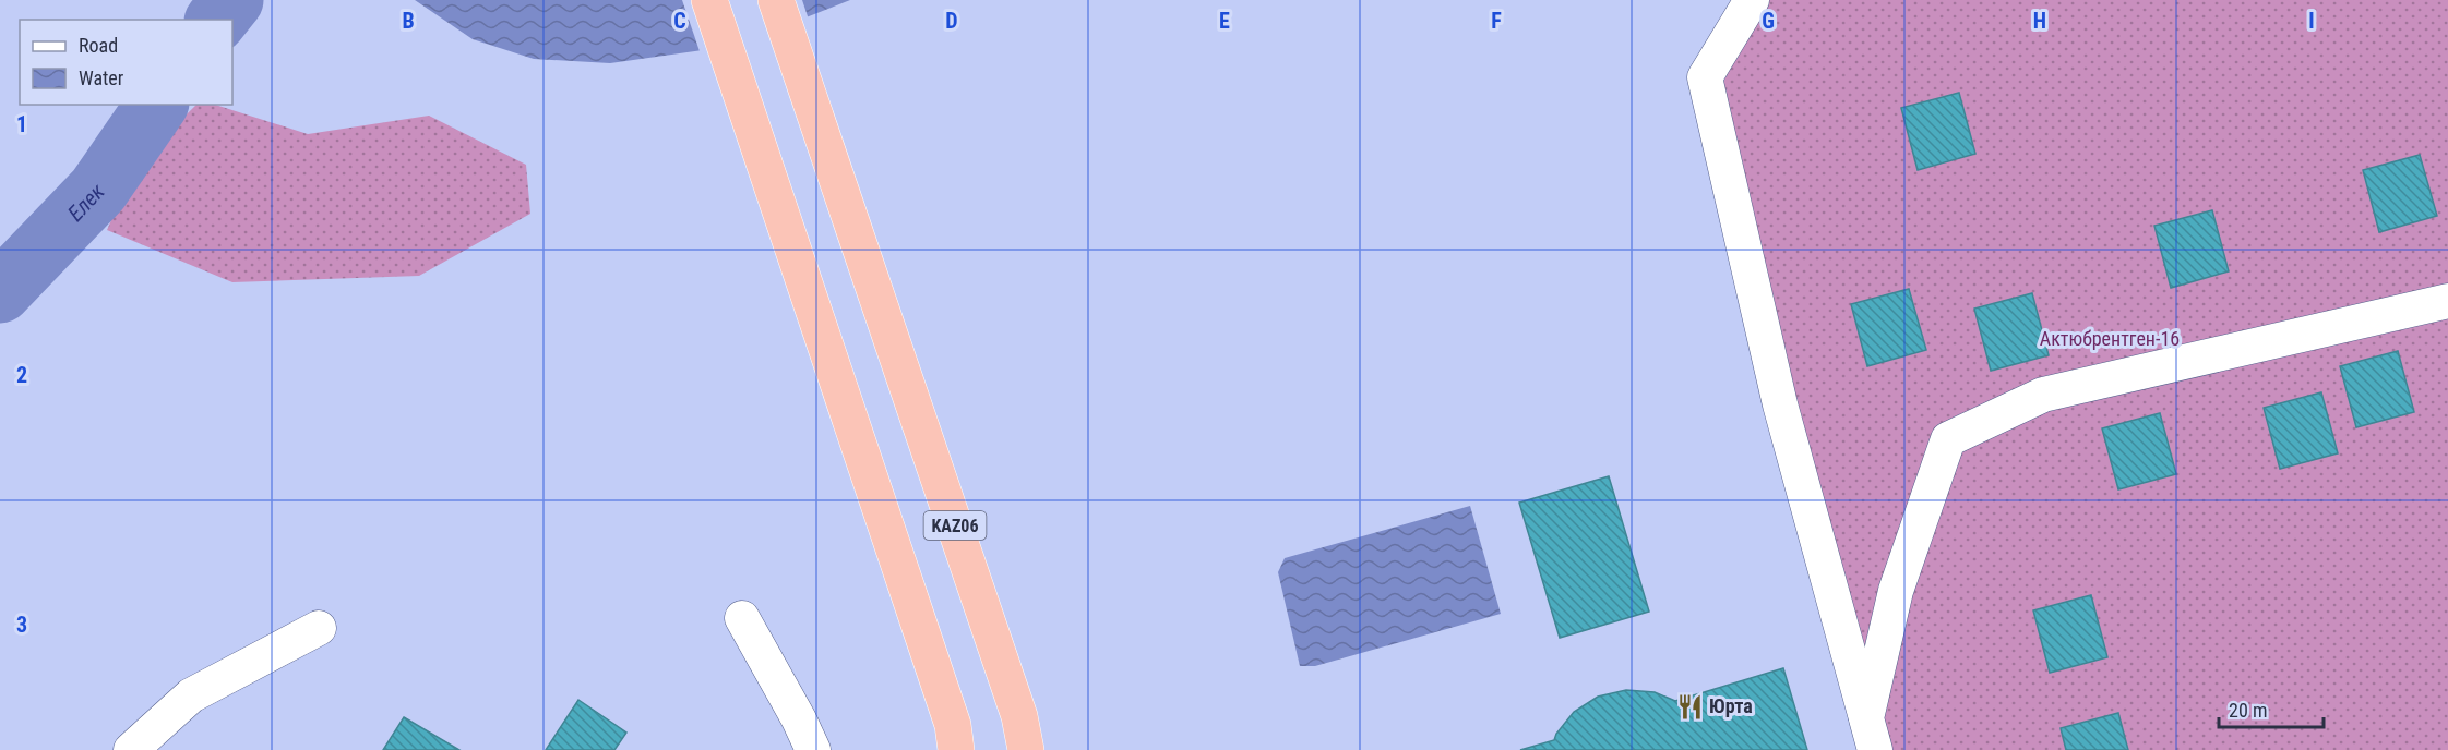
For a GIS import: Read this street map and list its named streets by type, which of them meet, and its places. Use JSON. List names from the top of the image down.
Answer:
{
  "streets": {
    "highway": ["KАZ06"]
  },
  "water": ["Елек"],
  "parks": ["Актюбрентген-16"],
  "places": {
    "restaurant": ["Юрта"]
  },
  "legend": ["Road", "Water"],
  "scale_bar": "20 m",
  "grid": {
    "columns": [
      "B",
      "C",
      "D",
      "E",
      "F",
      "G",
      "H",
      "I"
    ],
    "rows": ["1", "2", "3"]
  }
}
